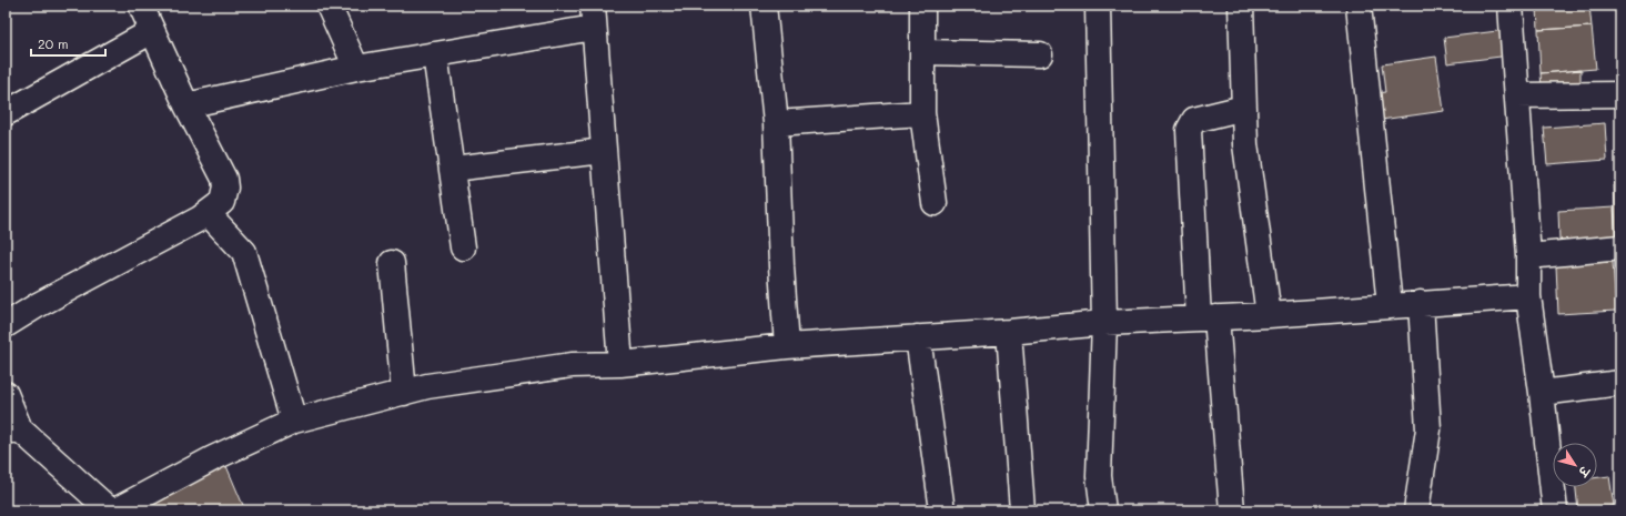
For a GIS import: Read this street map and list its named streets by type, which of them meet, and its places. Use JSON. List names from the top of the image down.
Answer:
{
  "scale_bar": "20 m",
  "north": "bottom right"
}
